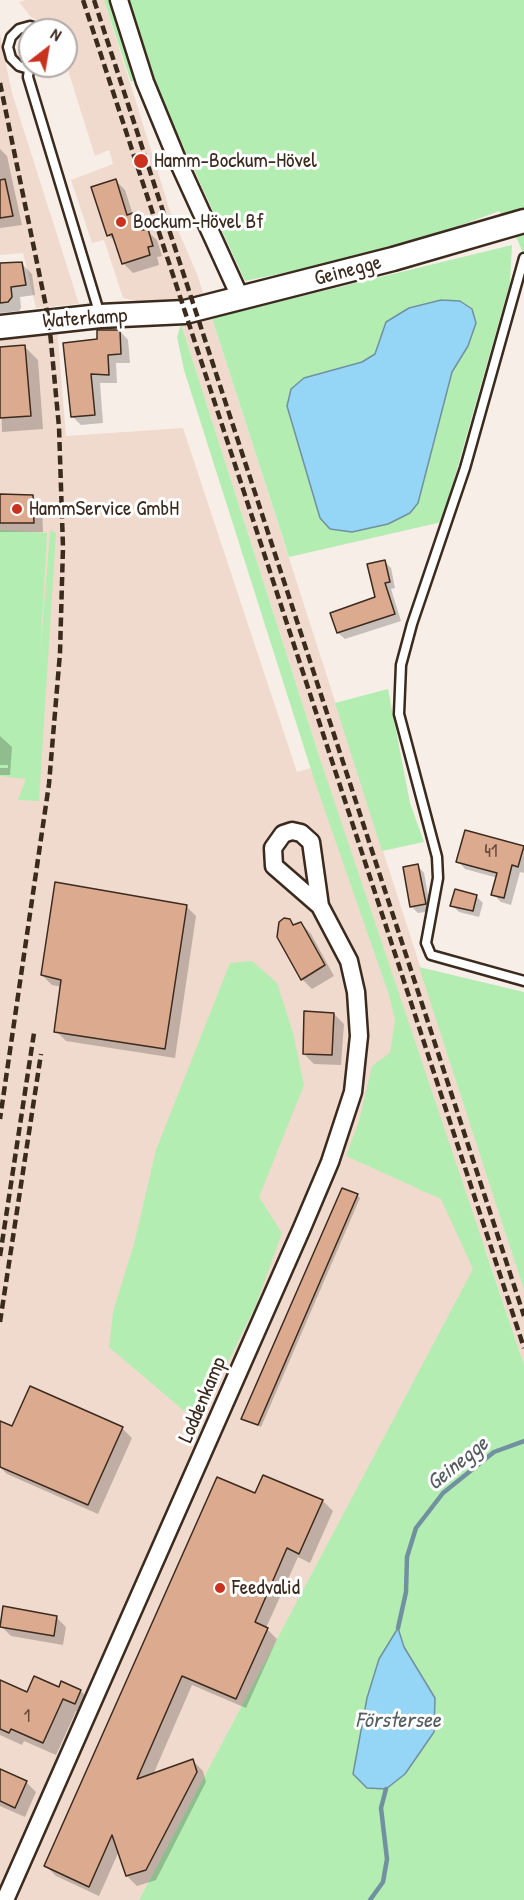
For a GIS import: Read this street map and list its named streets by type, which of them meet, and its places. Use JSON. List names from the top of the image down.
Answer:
{
  "streets": {
    "street": ["Geinegge", "Waterkamp", "Loddenkamp"]
  },
  "crossings": [
    ["Geinegge", "Waterkamp"]
  ],
  "water": ["Geinegge", "Förstersee"],
  "places": [
    "Hamm-Bockum-Hövel",
    "Bockum-Hövel Bf",
    "HammService GmbH",
    "Feedvalid"
  ],
  "house_numbers": ["41", "1"],
  "north": "top right"
}
